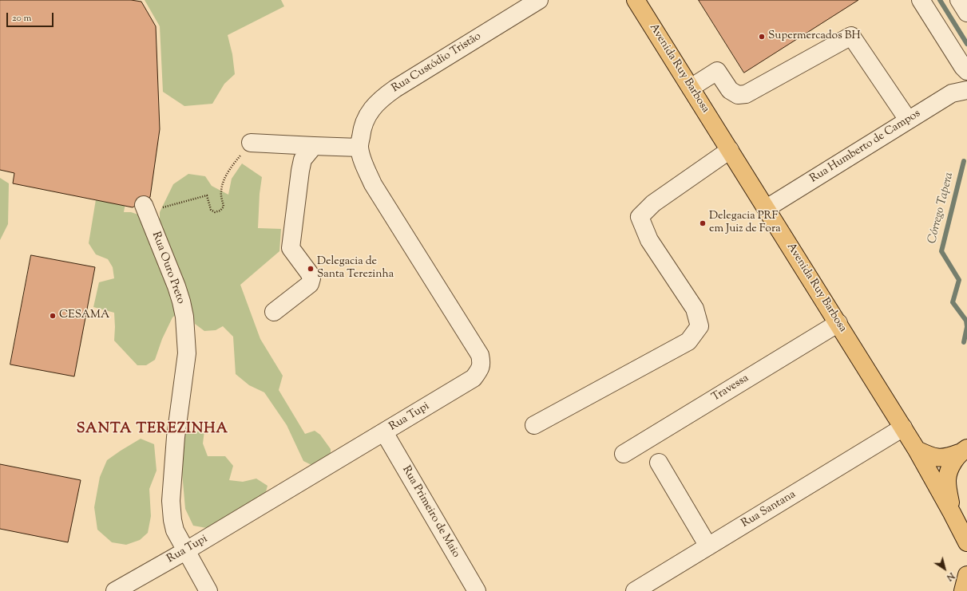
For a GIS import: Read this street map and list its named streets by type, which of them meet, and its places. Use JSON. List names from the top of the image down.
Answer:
{
  "streets": {
    "main road": ["Avenida Ruy Barbosa"],
    "street": [
      "Rua Custódio Tristão",
      "Rua Humberto de Campos",
      "Rua Ouro Preto",
      "Travessa",
      "Rua Tupi",
      "Rua Santana",
      "Rua Primeiro de Maio"
    ]
  },
  "crossings": [
    ["Rua Custódio Tristão", "Rua Tupi"],
    ["Avenida Ruy Barbosa", "Rua Humberto de Campos"],
    ["Avenida Ruy Barbosa", "Travessa"],
    ["Avenida Ruy Barbosa", "Rua Santana"],
    ["Rua Ouro Preto", "Rua Tupi"],
    ["Rua Tupi", "Rua Primeiro de Maio"]
  ],
  "districts": ["SANTA TEREZINHA"],
  "water": ["Córrego Tapera"],
  "places": [
    "Supermercados BH",
    "Delegacia PRF em Juiz de Fora",
    "Delegacia de Santa Terezinha",
    "CESAMA"
  ],
  "scale_bar": "20 m",
  "north": "bottom right"
}
